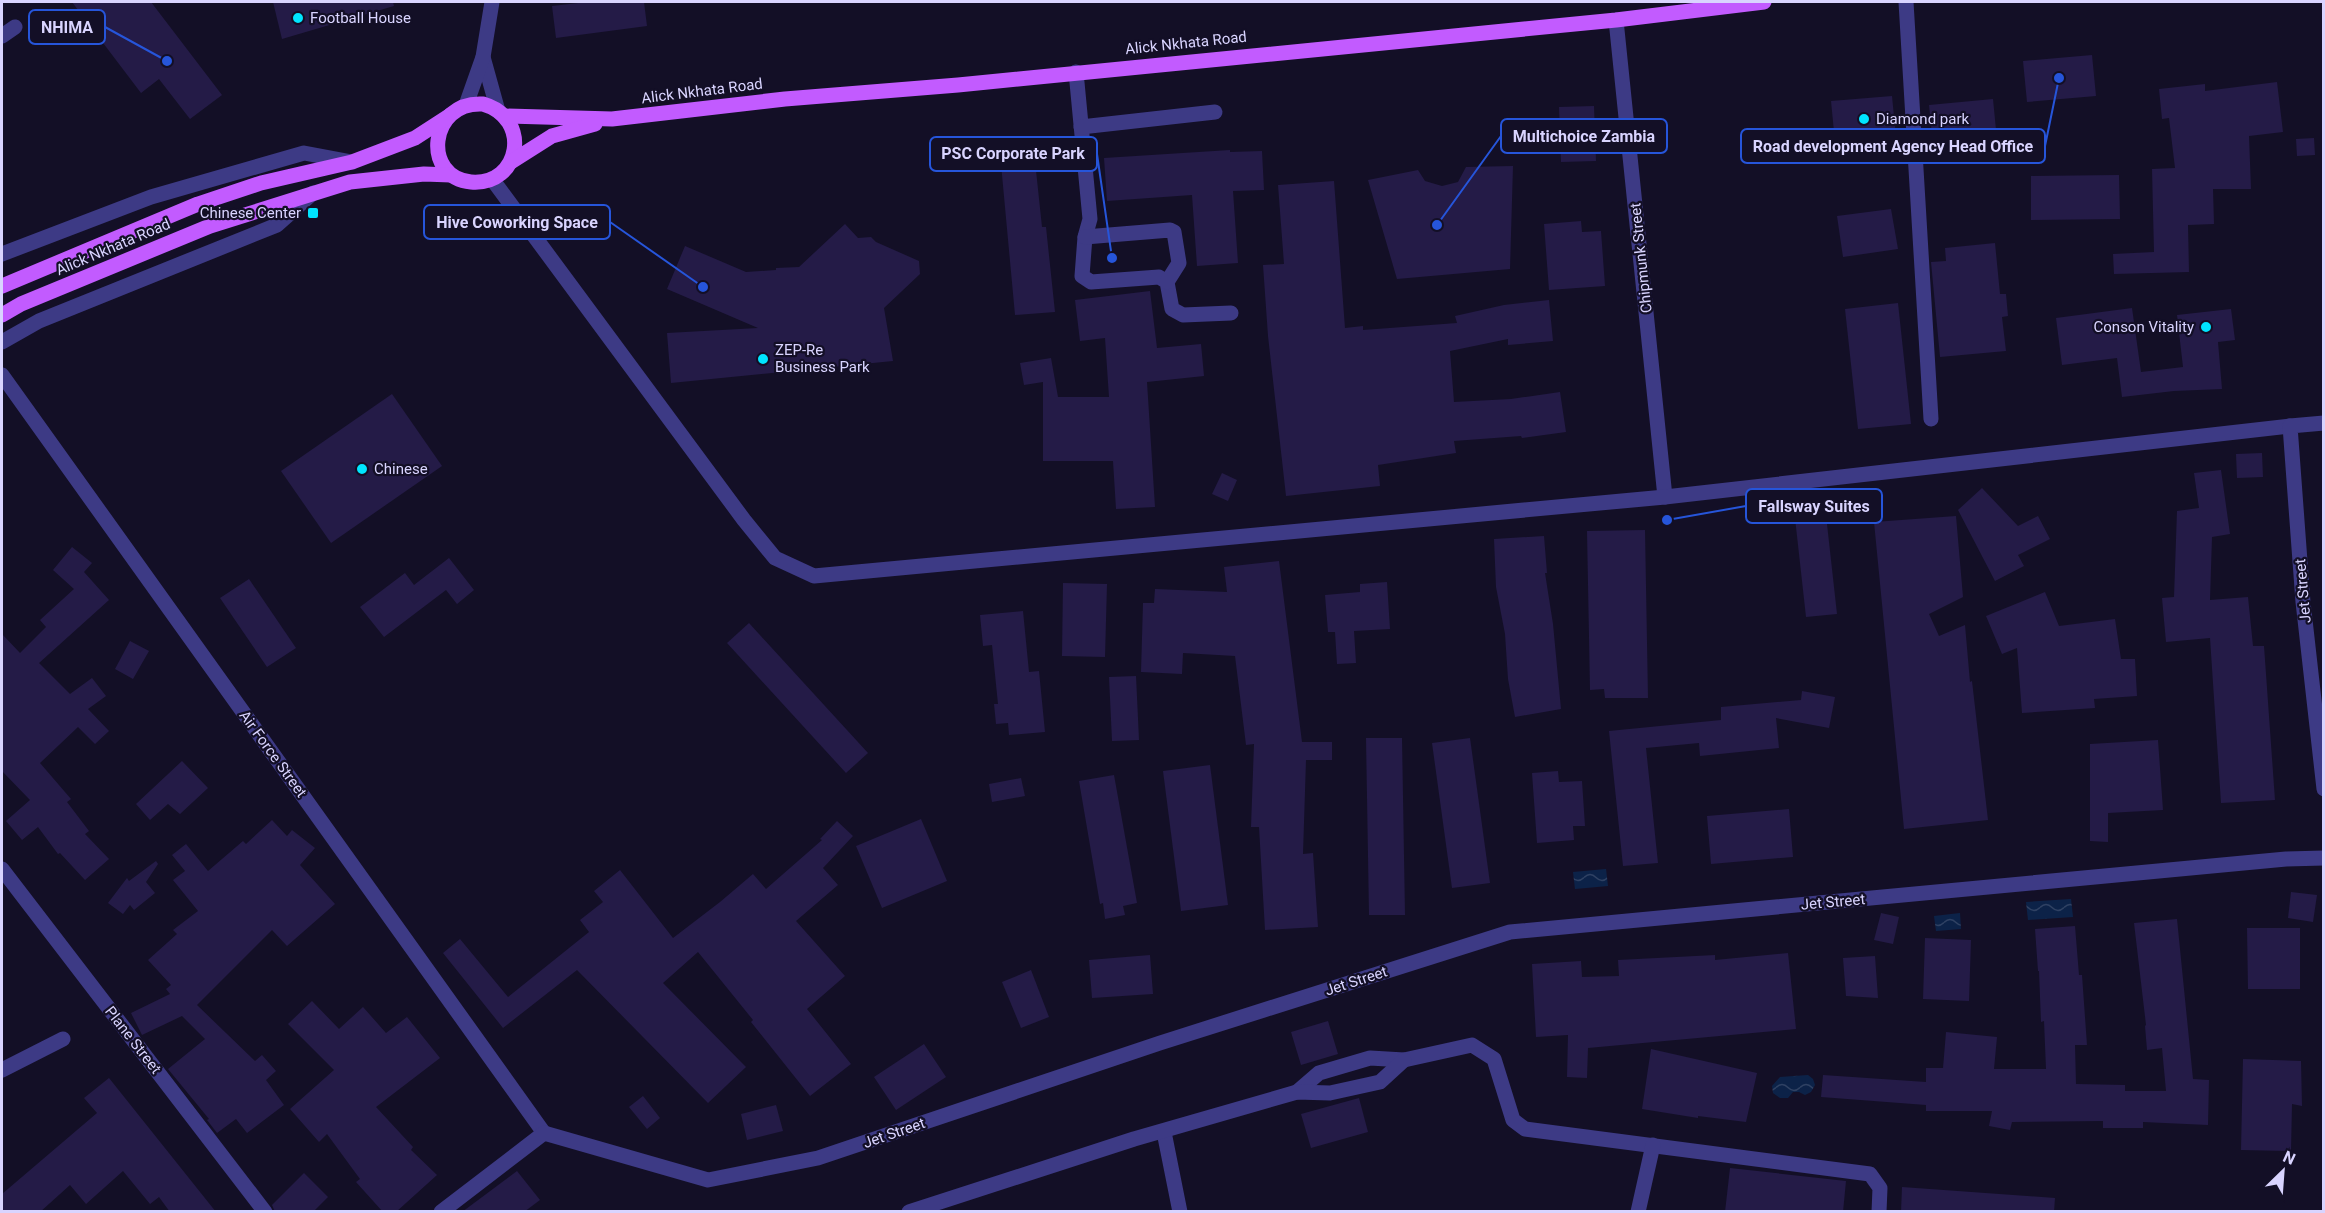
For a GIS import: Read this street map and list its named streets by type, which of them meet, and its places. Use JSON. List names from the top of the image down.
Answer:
{
  "streets": {
    "main road": ["Alick Nkhata Road"],
    "street": [
      "Chipmunk Street",
      "Jet Street",
      "Air Force Street",
      "Plane Street"
    ]
  },
  "crossings": [
    ["Alick Nkhata Road", "Chipmunk Street"],
    ["Jet Street", "Air Force Street"]
  ],
  "places": {
    "other": [
      "Football House",
      "NHIMA",
      "Road development Agency Head Office",
      "Diamond park",
      "Multichoice Zambia",
      "PSC Corporate Park",
      "Hive Coworking Space",
      "Conson Vitality",
      "ZEP-Re Business Park",
      "Chinese",
      "Fallsway Suites"
    ],
    "transit": ["Chinese Center"]
  },
  "north": "top right"
}
